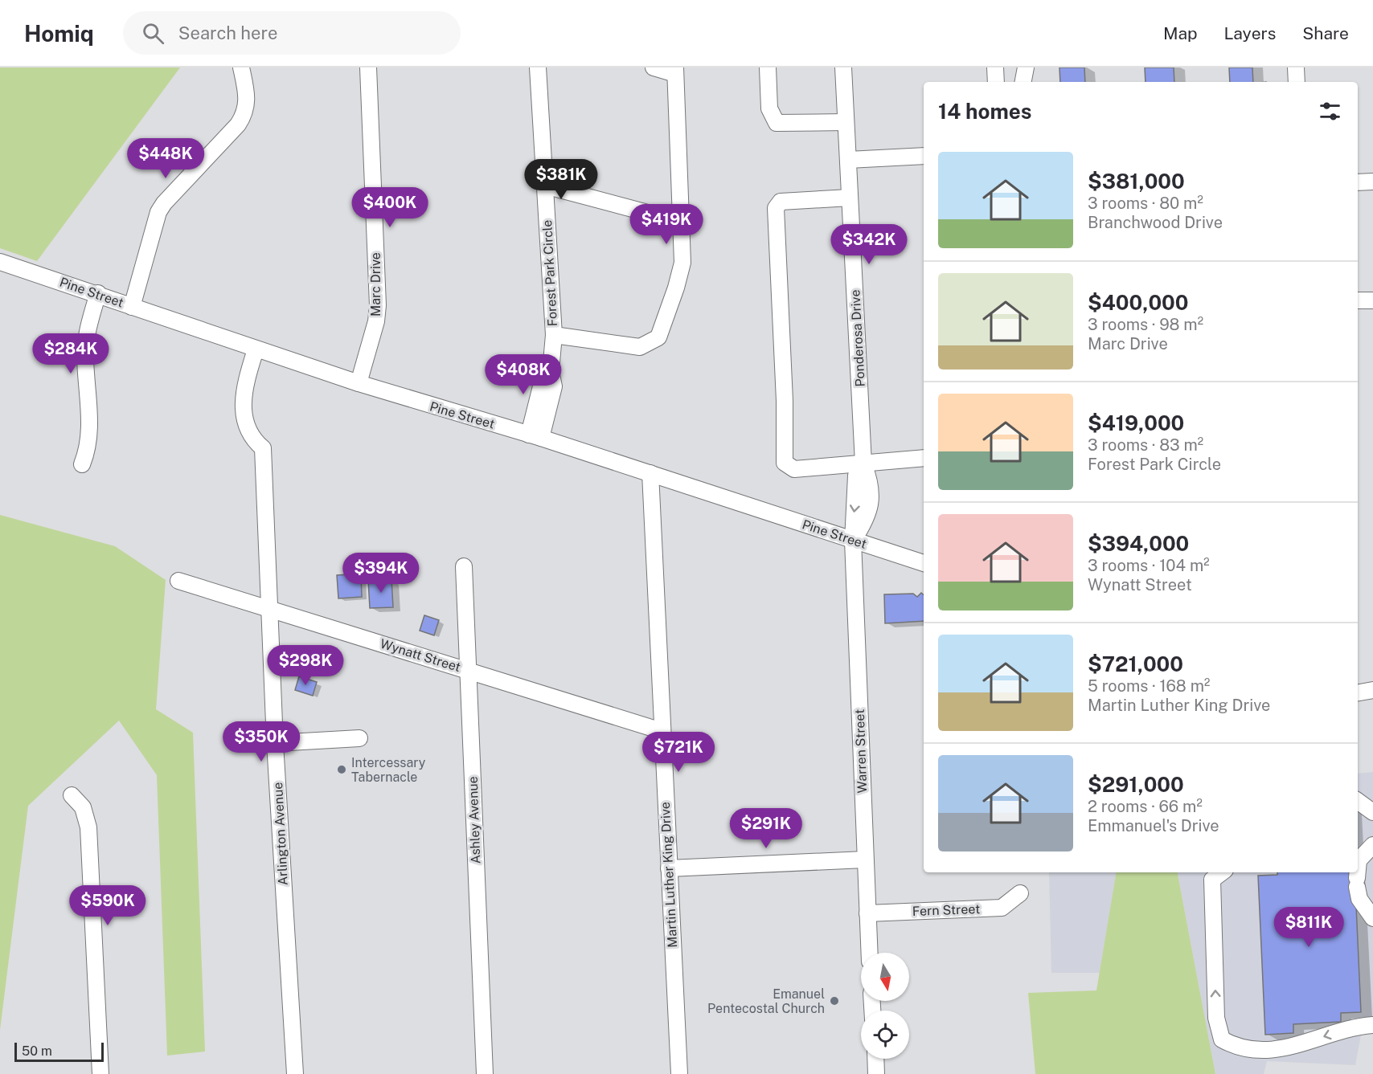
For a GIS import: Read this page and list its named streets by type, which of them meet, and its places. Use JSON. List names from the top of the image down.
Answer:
{
  "streets": {
    "street": [
      "Forest Park Circle",
      "Marc Drive",
      "Pine Street",
      "Ponderosa Drive",
      "Wynatt Street",
      "Warren Street",
      "Ashley Avenue",
      "Arlington Avenue",
      "Martin Luther King Drive",
      "Fern Street"
    ]
  },
  "crossings": [
    ["Forest Park Circle", "Pine Street"],
    ["Marc Drive", "Pine Street"],
    ["Pine Street", "Ponderosa Drive"],
    ["Pine Street", "Warren Street"],
    ["Pine Street", "Arlington Avenue"],
    ["Pine Street", "Martin Luther King Drive"],
    ["Ponderosa Drive", "Warren Street"],
    ["Wynatt Street", "Ashley Avenue"],
    ["Wynatt Street", "Arlington Avenue"],
    ["Wynatt Street", "Martin Luther King Drive"],
    ["Warren Street", "Fern Street"]
  ],
  "places": ["Intercessary Tabernacle", "Emanuel Pentecostal Church"],
  "scale_bar": "50 m",
  "north": "bottom",
  "page": {
    "header": "Homiq",
    "search": "Search here",
    "nav": ["Map", "Layers", "Share"],
    "heading": "14 homes",
    "price": [
      "$448K",
      "$381K",
      "$400K",
      "$419K",
      "$342K",
      "$284K",
      "$408K",
      "$394K",
      "$298K",
      "$350K",
      "$721K",
      "$291K",
      "$590K",
      "$811K"
    ],
    "list": [
      {
        "name": "$381,000",
        "note": "3 rooms · 80 m² · Branchwood Drive"
      },
      {
        "name": "$400,000",
        "note": "3 rooms · 98 m² · Marc Drive"
      },
      {
        "name": "$419,000",
        "note": "3 rooms · 83 m² · Forest Park Circle"
      },
      {
        "name": "$394,000",
        "note": "3 rooms · 104 m² · Wynatt Street"
      },
      {
        "name": "$721,000",
        "note": "5 rooms · 168 m² · Martin Luther King Drive"
      },
      {
        "name": "$291,000",
        "note": "2 rooms · 66 m² · Emmanuel's Drive"
      }
    ],
    "scale": "50 m"
  }
}
